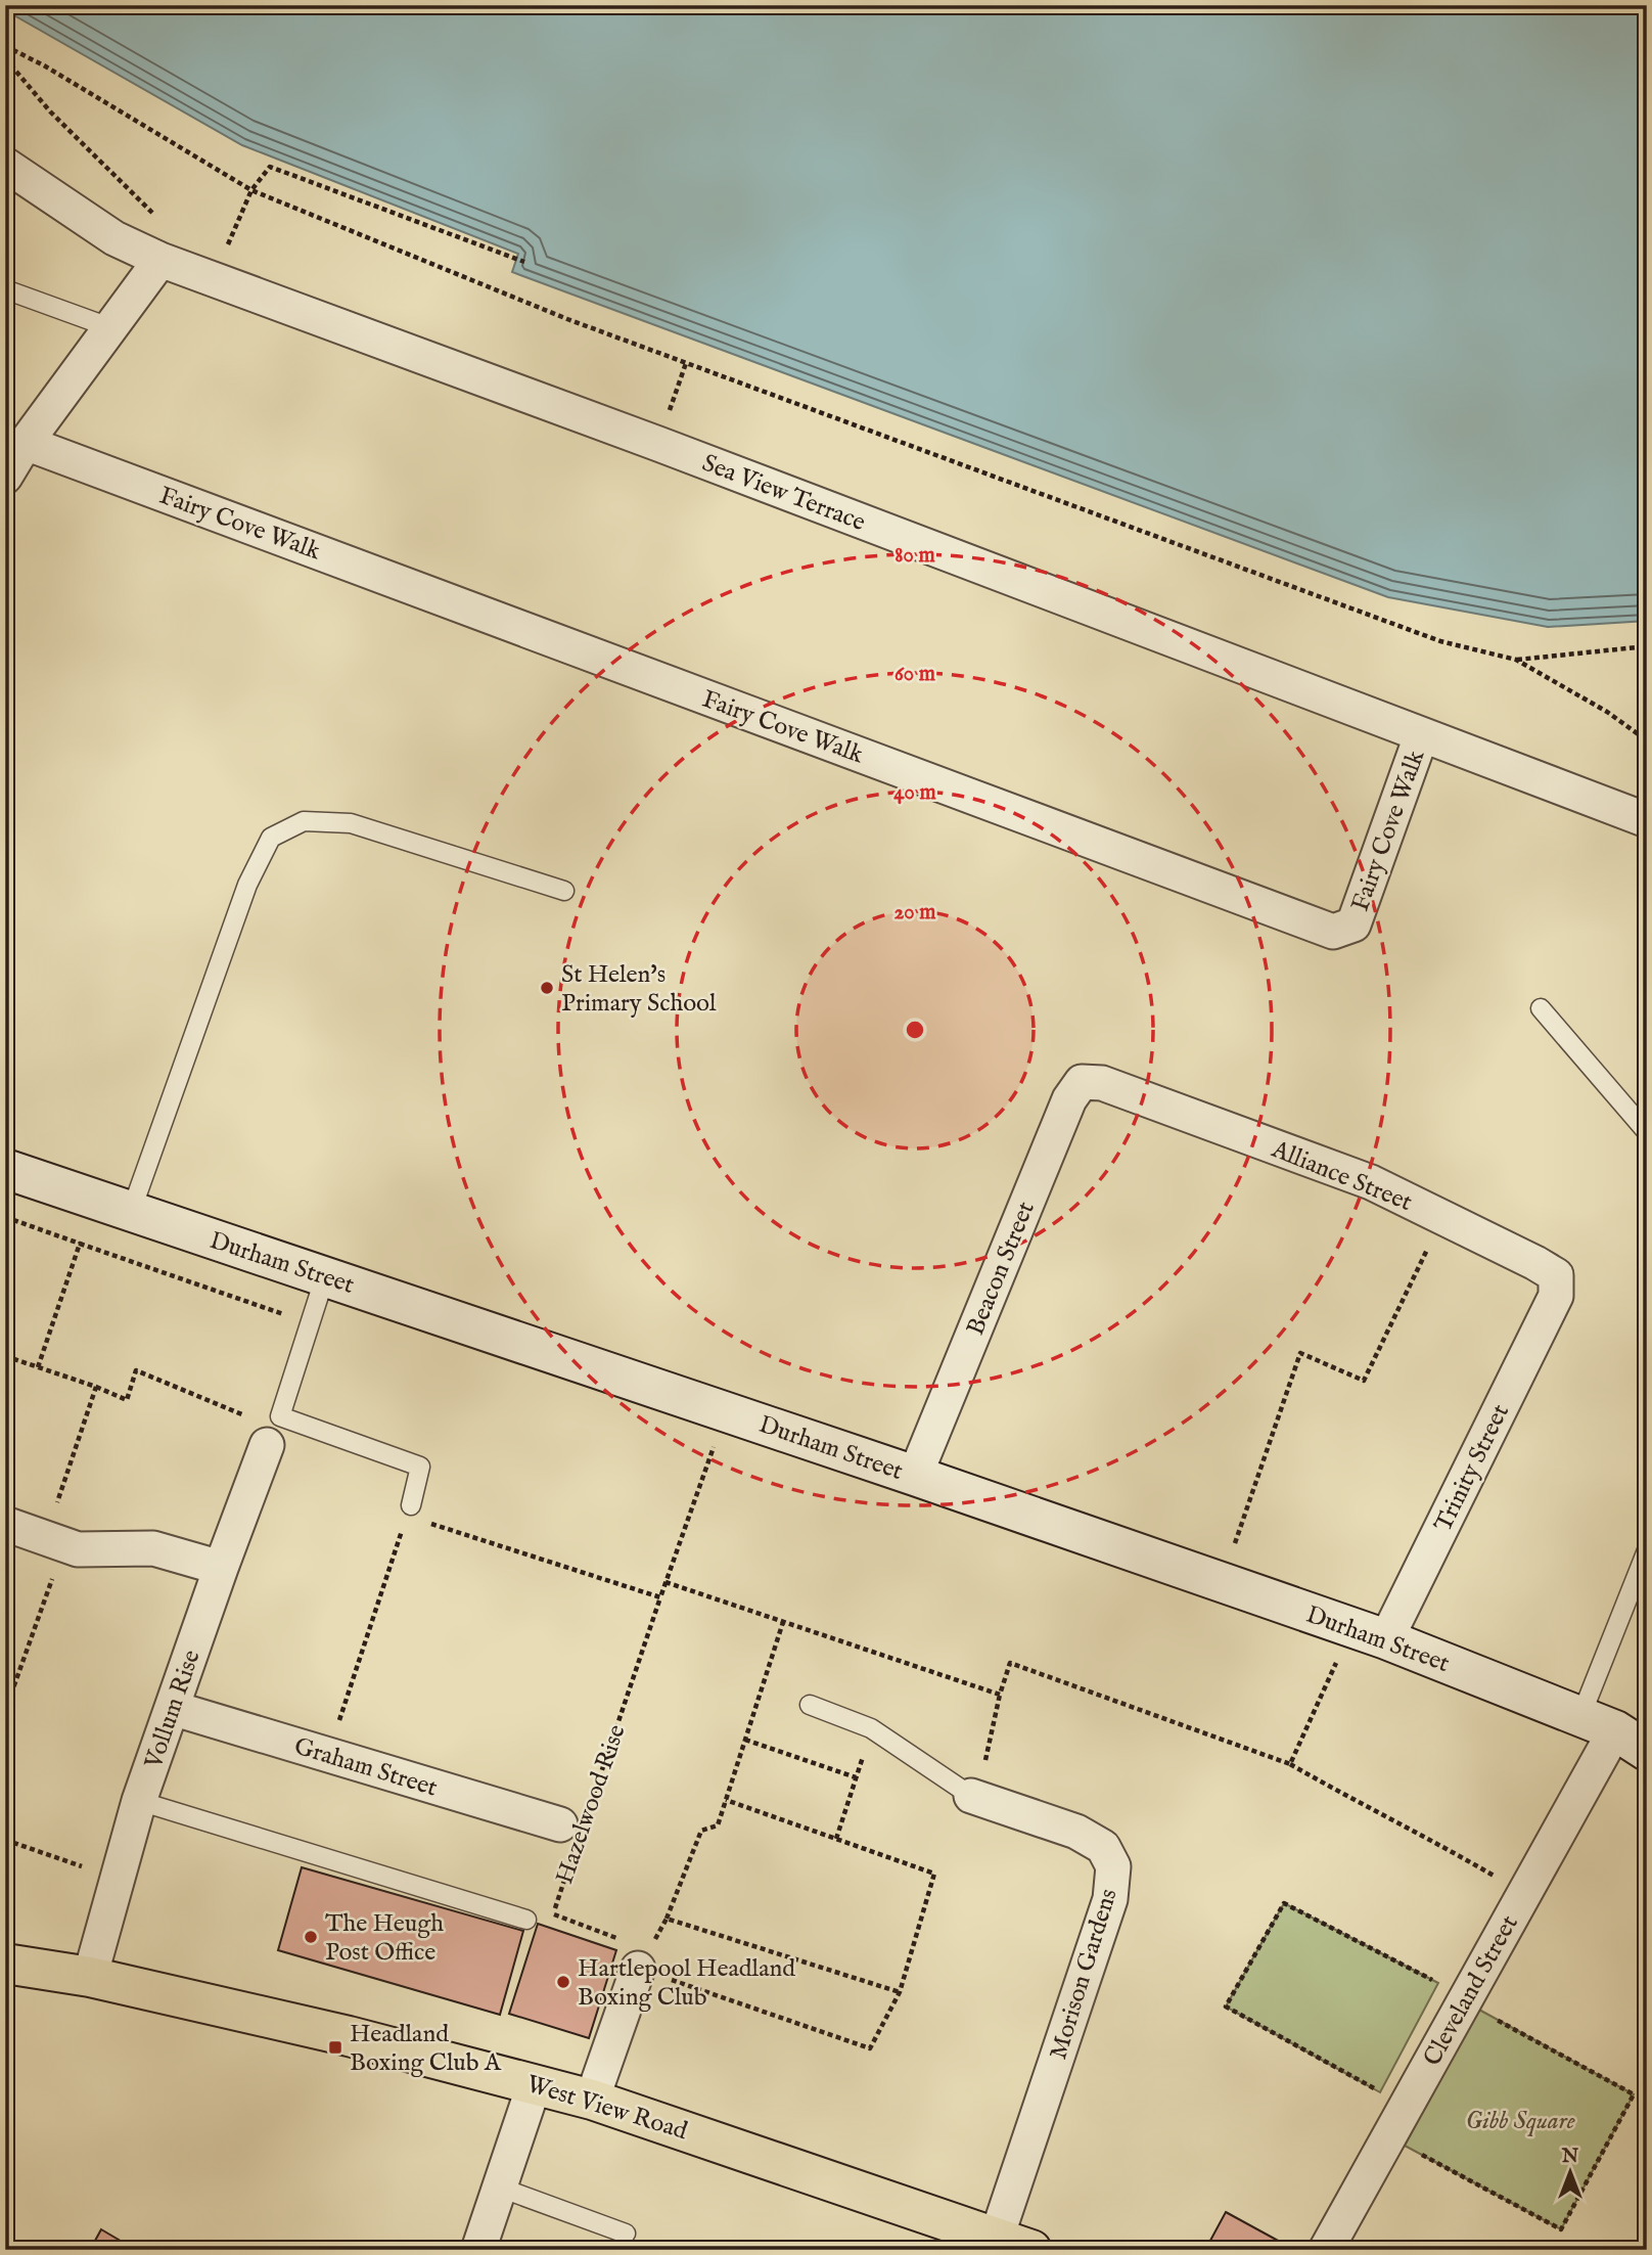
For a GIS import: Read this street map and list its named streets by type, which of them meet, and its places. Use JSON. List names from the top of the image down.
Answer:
{
  "streets": {
    "main road": ["West View Road"],
    "street": [
      "Sea View Terrace",
      "Fairy Cove Walk",
      "Alliance Street",
      "Durham Street",
      "Beacon Street",
      "Trinity Street",
      "Vollum Rise",
      "Graham Street",
      "Morison Gardens",
      "Cleveland Street"
    ],
    "path": ["Hazelwood Rise"]
  },
  "crossings": [
    ["Sea View Terrace", "Fairy Cove Walk"],
    ["Alliance Street", "Beacon Street"],
    ["Alliance Street", "Trinity Street"],
    ["Durham Street", "Beacon Street"],
    ["Durham Street", "Trinity Street"],
    ["Durham Street", "Hazelwood Rise"],
    ["Durham Street", "Cleveland Street"],
    ["Vollum Rise", "Graham Street"],
    ["Vollum Rise", "West View Road"],
    ["Graham Street", "Hazelwood Rise"],
    ["Morison Gardens", "West View Road"]
  ],
  "parks": ["Gibb Square"],
  "places": {
    "other": ["St Helen's Primary School", "The Heugh Post Office", "Hartlepool Headland Boxing Club"],
    "transit": ["Headland Boxing Club A"]
  },
  "north": "top",
  "rings": [
    "80 m",
    "60 m",
    "40 m",
    "20 m"
  ]
}
